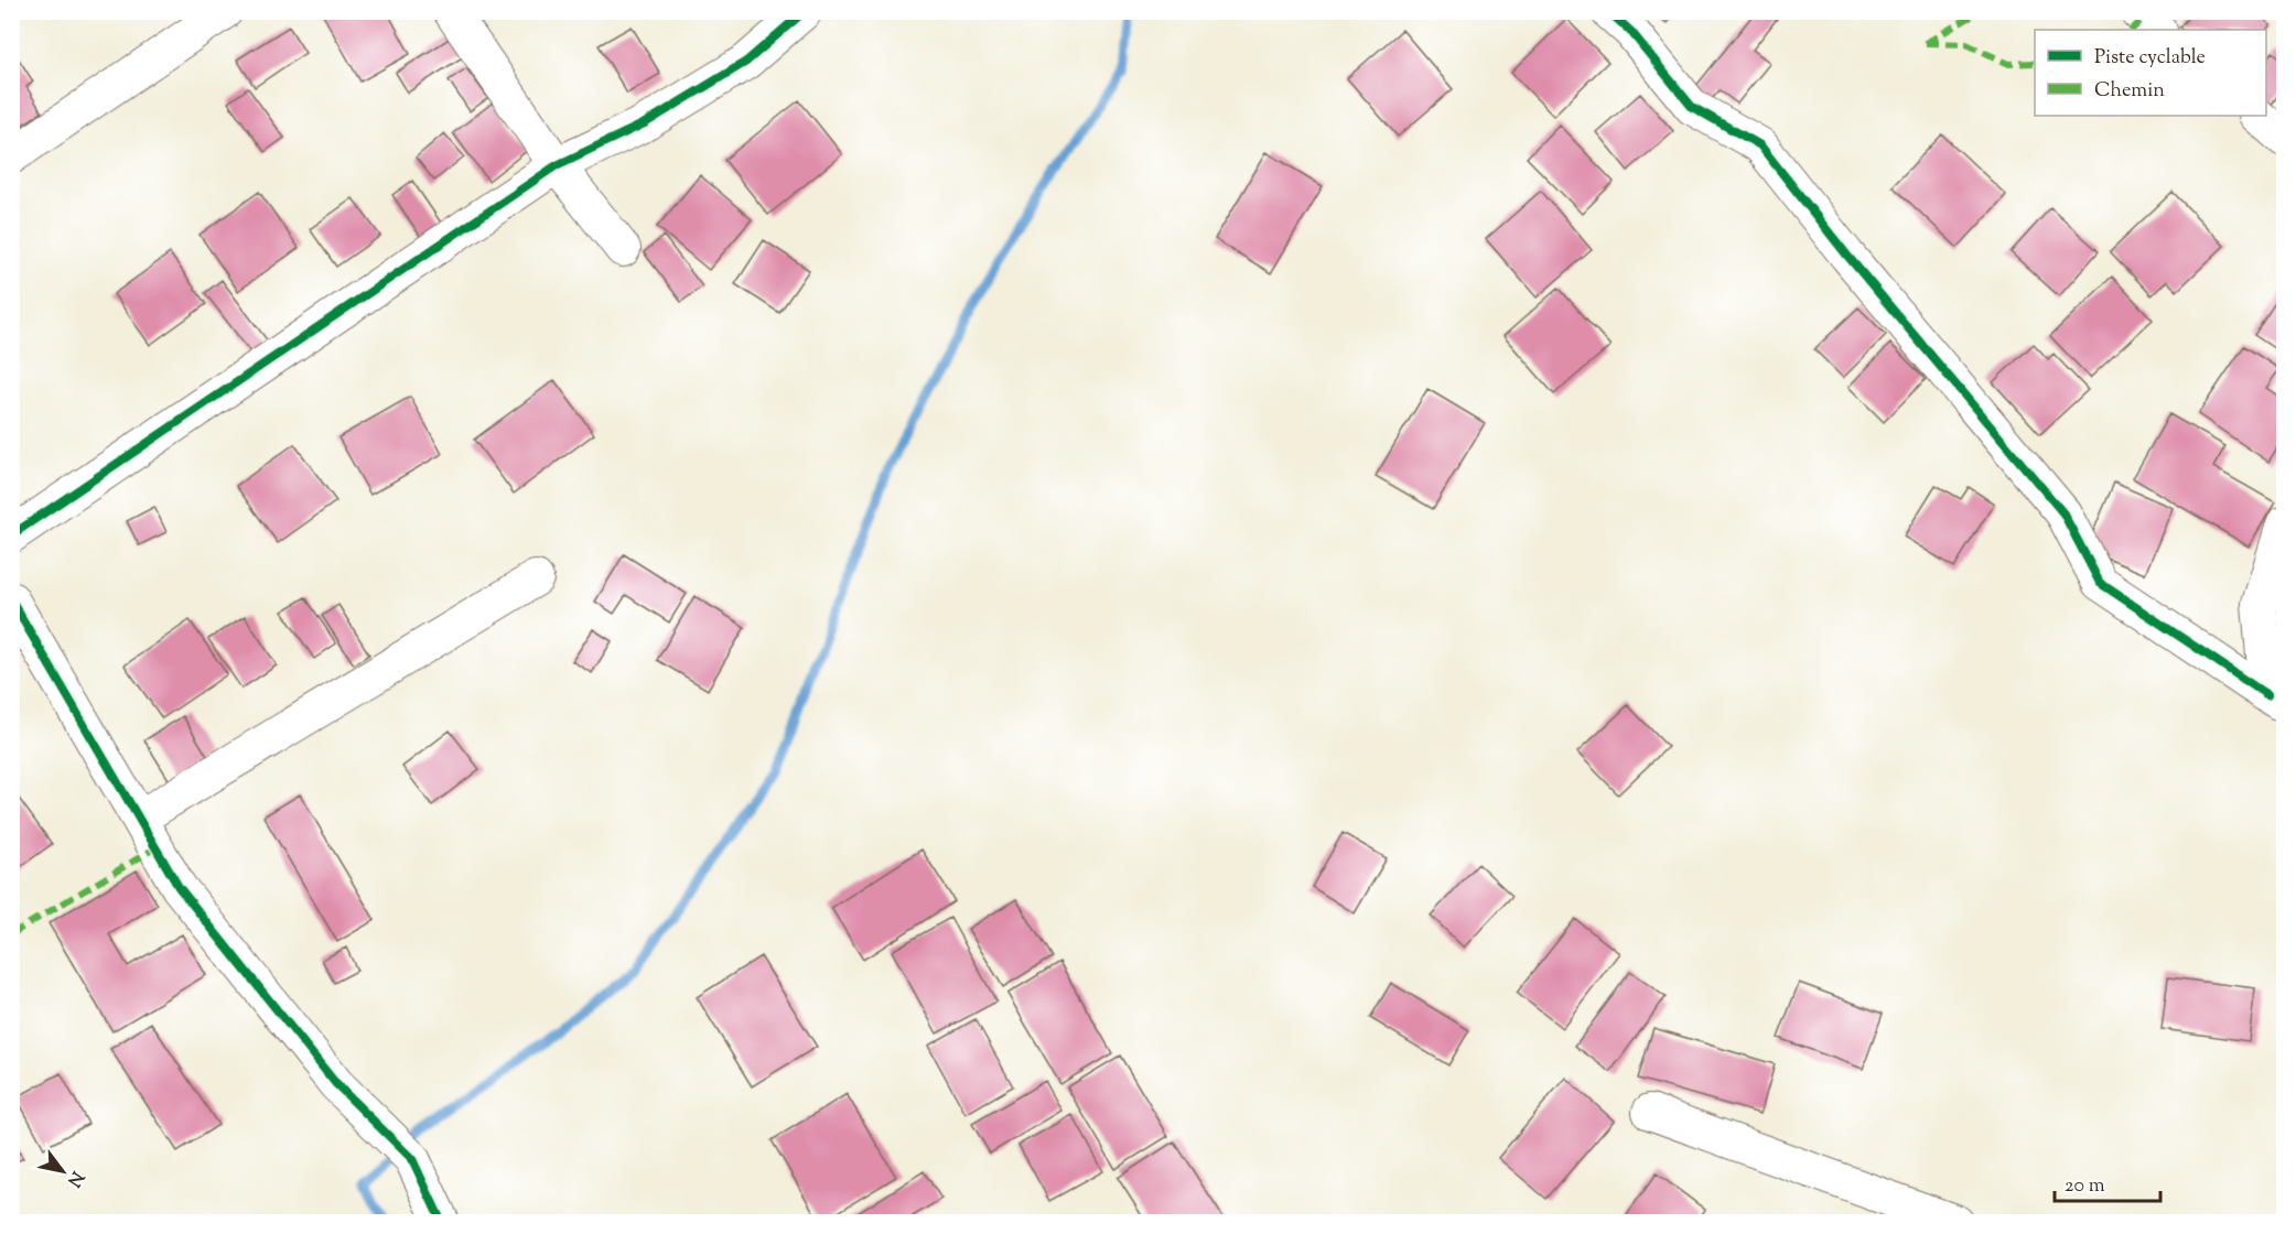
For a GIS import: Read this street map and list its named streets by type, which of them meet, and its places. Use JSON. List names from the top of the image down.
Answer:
{
  "legend": ["Piste cyclable", "Chemin"],
  "scale_bar": "20 m",
  "north": "bottom right"
}
